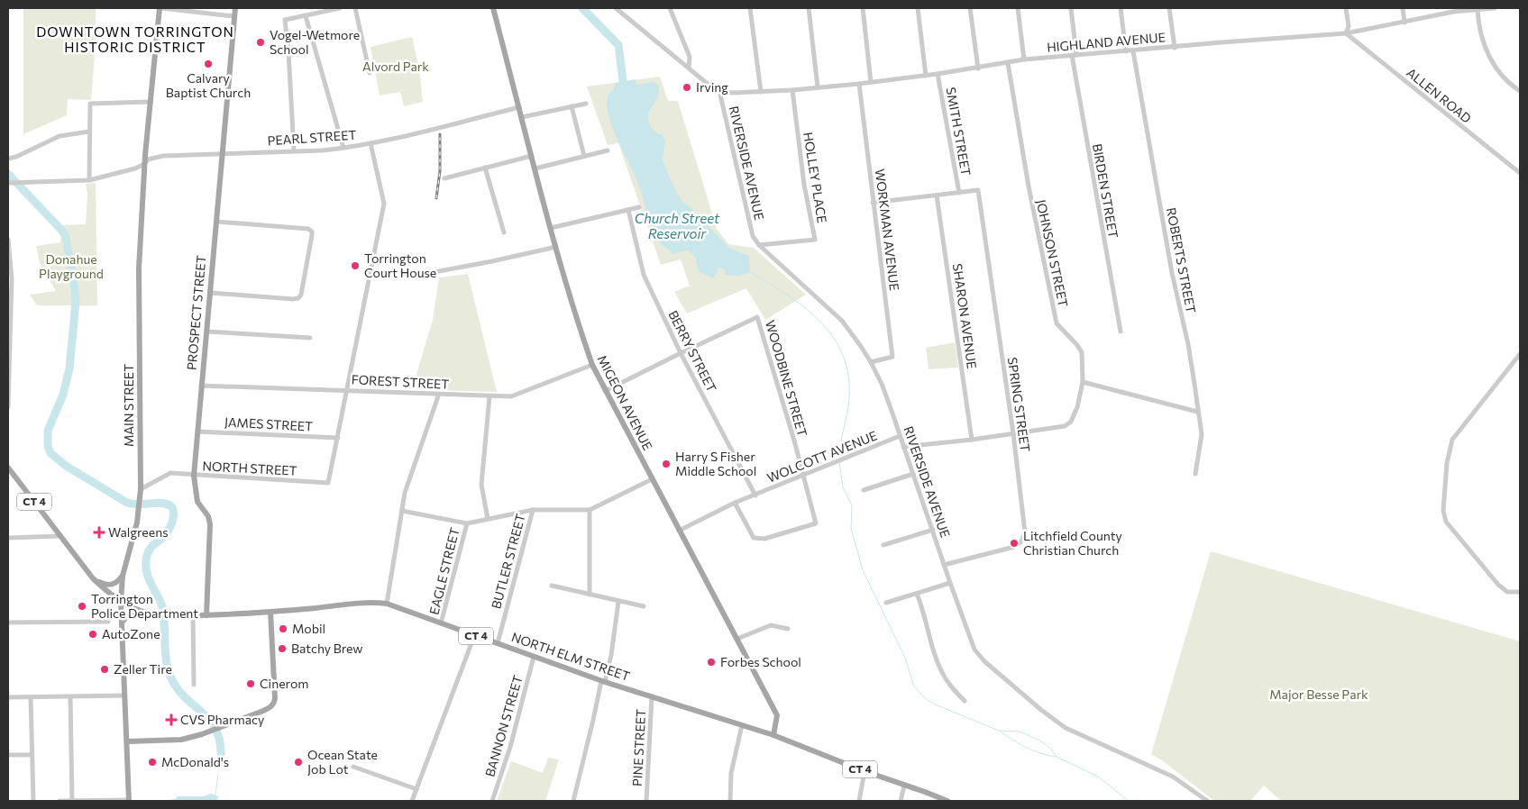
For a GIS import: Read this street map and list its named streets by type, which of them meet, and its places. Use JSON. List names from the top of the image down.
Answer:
{
  "streets": {
    "main road": [
      "PROSPECT STREET",
      "MIGEON AVENUE",
      "MAIN STREET",
      "CT 4",
      "NORTH ELM STREET"
    ],
    "street": [
      "HIGHLAND AVENUE",
      "ALLEN ROAD",
      "SMITH STREET",
      "PEARL STREET",
      "RIVERSIDE AVENUE",
      "HOLLEY PLACE",
      "BIRDEN STREET",
      "WORKMAN AVENUE",
      "JOHNSON STREET",
      "ROBERTS STREET",
      "SHARON AVENUE",
      "BERRY STREET",
      "WOODBINE STREET",
      "FOREST STREET",
      "SPRING STREET",
      "JAMES STREET",
      "WOLCOTT AVENUE",
      "NORTH STREET",
      "BUTLER STREET",
      "EAGLE STREET",
      "BANNON STREET",
      "PINE STREET"
    ]
  },
  "crossings": [
    ["HIGHLAND AVENUE", "ALLEN ROAD"],
    ["HIGHLAND AVENUE", "SMITH STREET"],
    ["HIGHLAND AVENUE", "RIVERSIDE AVENUE"],
    ["HIGHLAND AVENUE", "HOLLEY PLACE"],
    ["HIGHLAND AVENUE", "BIRDEN STREET"],
    ["HIGHLAND AVENUE", "WORKMAN AVENUE"],
    ["HIGHLAND AVENUE", "JOHNSON STREET"],
    ["HIGHLAND AVENUE", "ROBERTS STREET"],
    ["SMITH STREET", "SPRING STREET"],
    ["PEARL STREET", "PROSPECT STREET"],
    ["PEARL STREET", "MIGEON AVENUE"],
    ["PEARL STREET", "MAIN STREET"],
    ["RIVERSIDE AVENUE", "HOLLEY PLACE"],
    ["RIVERSIDE AVENUE", "WORKMAN AVENUE"],
    ["RIVERSIDE AVENUE", "SPRING STREET"],
    ["RIVERSIDE AVENUE", "WOLCOTT AVENUE"],
    ["JOHNSON STREET", "SPRING STREET"],
    ["PROSPECT STREET", "FOREST STREET"],
    ["PROSPECT STREET", "JAMES STREET"],
    ["PROSPECT STREET", "NORTH STREET"],
    ["PROSPECT STREET", "NORTH ELM STREET"],
    ["BERRY STREET", "WOODBINE STREET"],
    ["BERRY STREET", "WOLCOTT AVENUE"],
    ["WOODBINE STREET", "WOLCOTT AVENUE"],
    ["FOREST STREET", "MIGEON AVENUE"],
    ["MIGEON AVENUE", "WOLCOTT AVENUE"],
    ["MIGEON AVENUE", "CT 4"],
    ["MIGEON AVENUE", "NORTH ELM STREET"],
    ["MAIN STREET", "NORTH STREET"],
    ["MAIN STREET", "CT 4"],
    ["MAIN STREET", "NORTH ELM STREET"],
    ["JAMES STREET", "NORTH STREET"],
    ["CT 4", "NORTH ELM STREET"],
    ["BUTLER STREET", "NORTH ELM STREET"],
    ["EAGLE STREET", "NORTH ELM STREET"],
    ["NORTH ELM STREET", "BANNON STREET"],
    ["NORTH ELM STREET", "PINE STREET"]
  ],
  "districts": ["DOWNTOWN TORRINGTON HISTORIC DISTRICT"],
  "water": ["Church Street Reservoir"],
  "parks": ["Alvord Park", "Donahue Playground", "Major Besse Park"],
  "places": {
    "other": [
      "Vogel-Wetmore School",
      "Calvary Baptist Church",
      "Irving",
      "Torrington Court House",
      "Harry S Fisher Middle School",
      "Litchfield County Christian Church",
      "Torrington Police Department",
      "Mobil",
      "AutoZone",
      "Batchy Brew",
      "Forbes School",
      "Zeller Tire",
      "Cinerom",
      "McDonald's",
      "Ocean State Job Lot"
    ],
    "health": ["Walgreens", "CVS Pharmacy"]
  }
}
